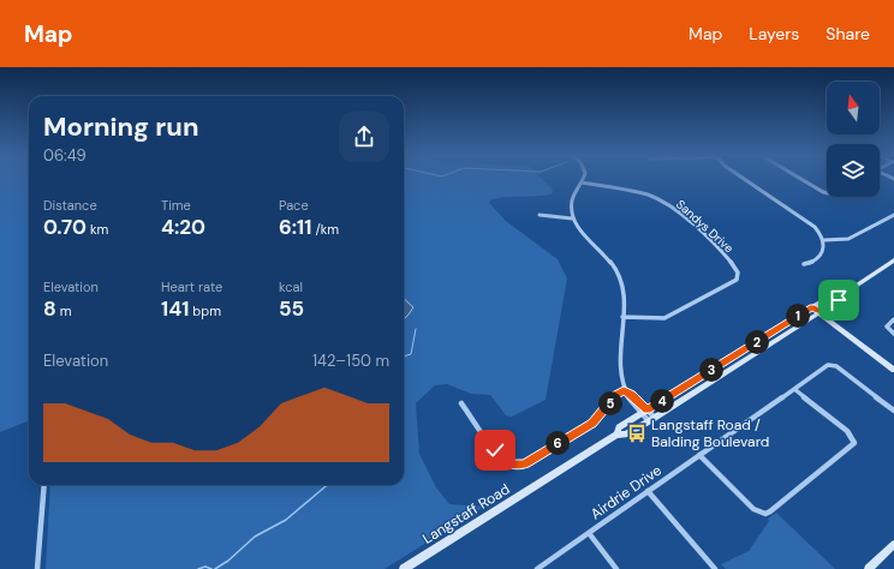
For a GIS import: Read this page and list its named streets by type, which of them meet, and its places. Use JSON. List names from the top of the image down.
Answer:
{
  "streets": {
    "main road": ["Langstaff Road"],
    "street": ["Sandys Drive", "Airdrie Drive"]
  },
  "places": {
    "bus stop": ["Langstaff Road / Balding Boulevard"]
  },
  "north": "top",
  "page": {
    "header": "Map",
    "nav": ["Map", "Layers", "Share"],
    "heading": ["Morning run", "06:49"],
    "stats": [
      ["Distance", "0.70 km"],
      ["Time", "4:20"],
      ["Pace", "6:11 /km"],
      ["Elevation", "8 m"],
      ["Heart rate", "141 bpm"],
      ["kcal", "55"]
    ],
    "pins": [
      "1",
      "2",
      "3",
      "4",
      "5",
      "6"
    ],
    "chart": ["Elevation", "142–150 m"]
  }
}
